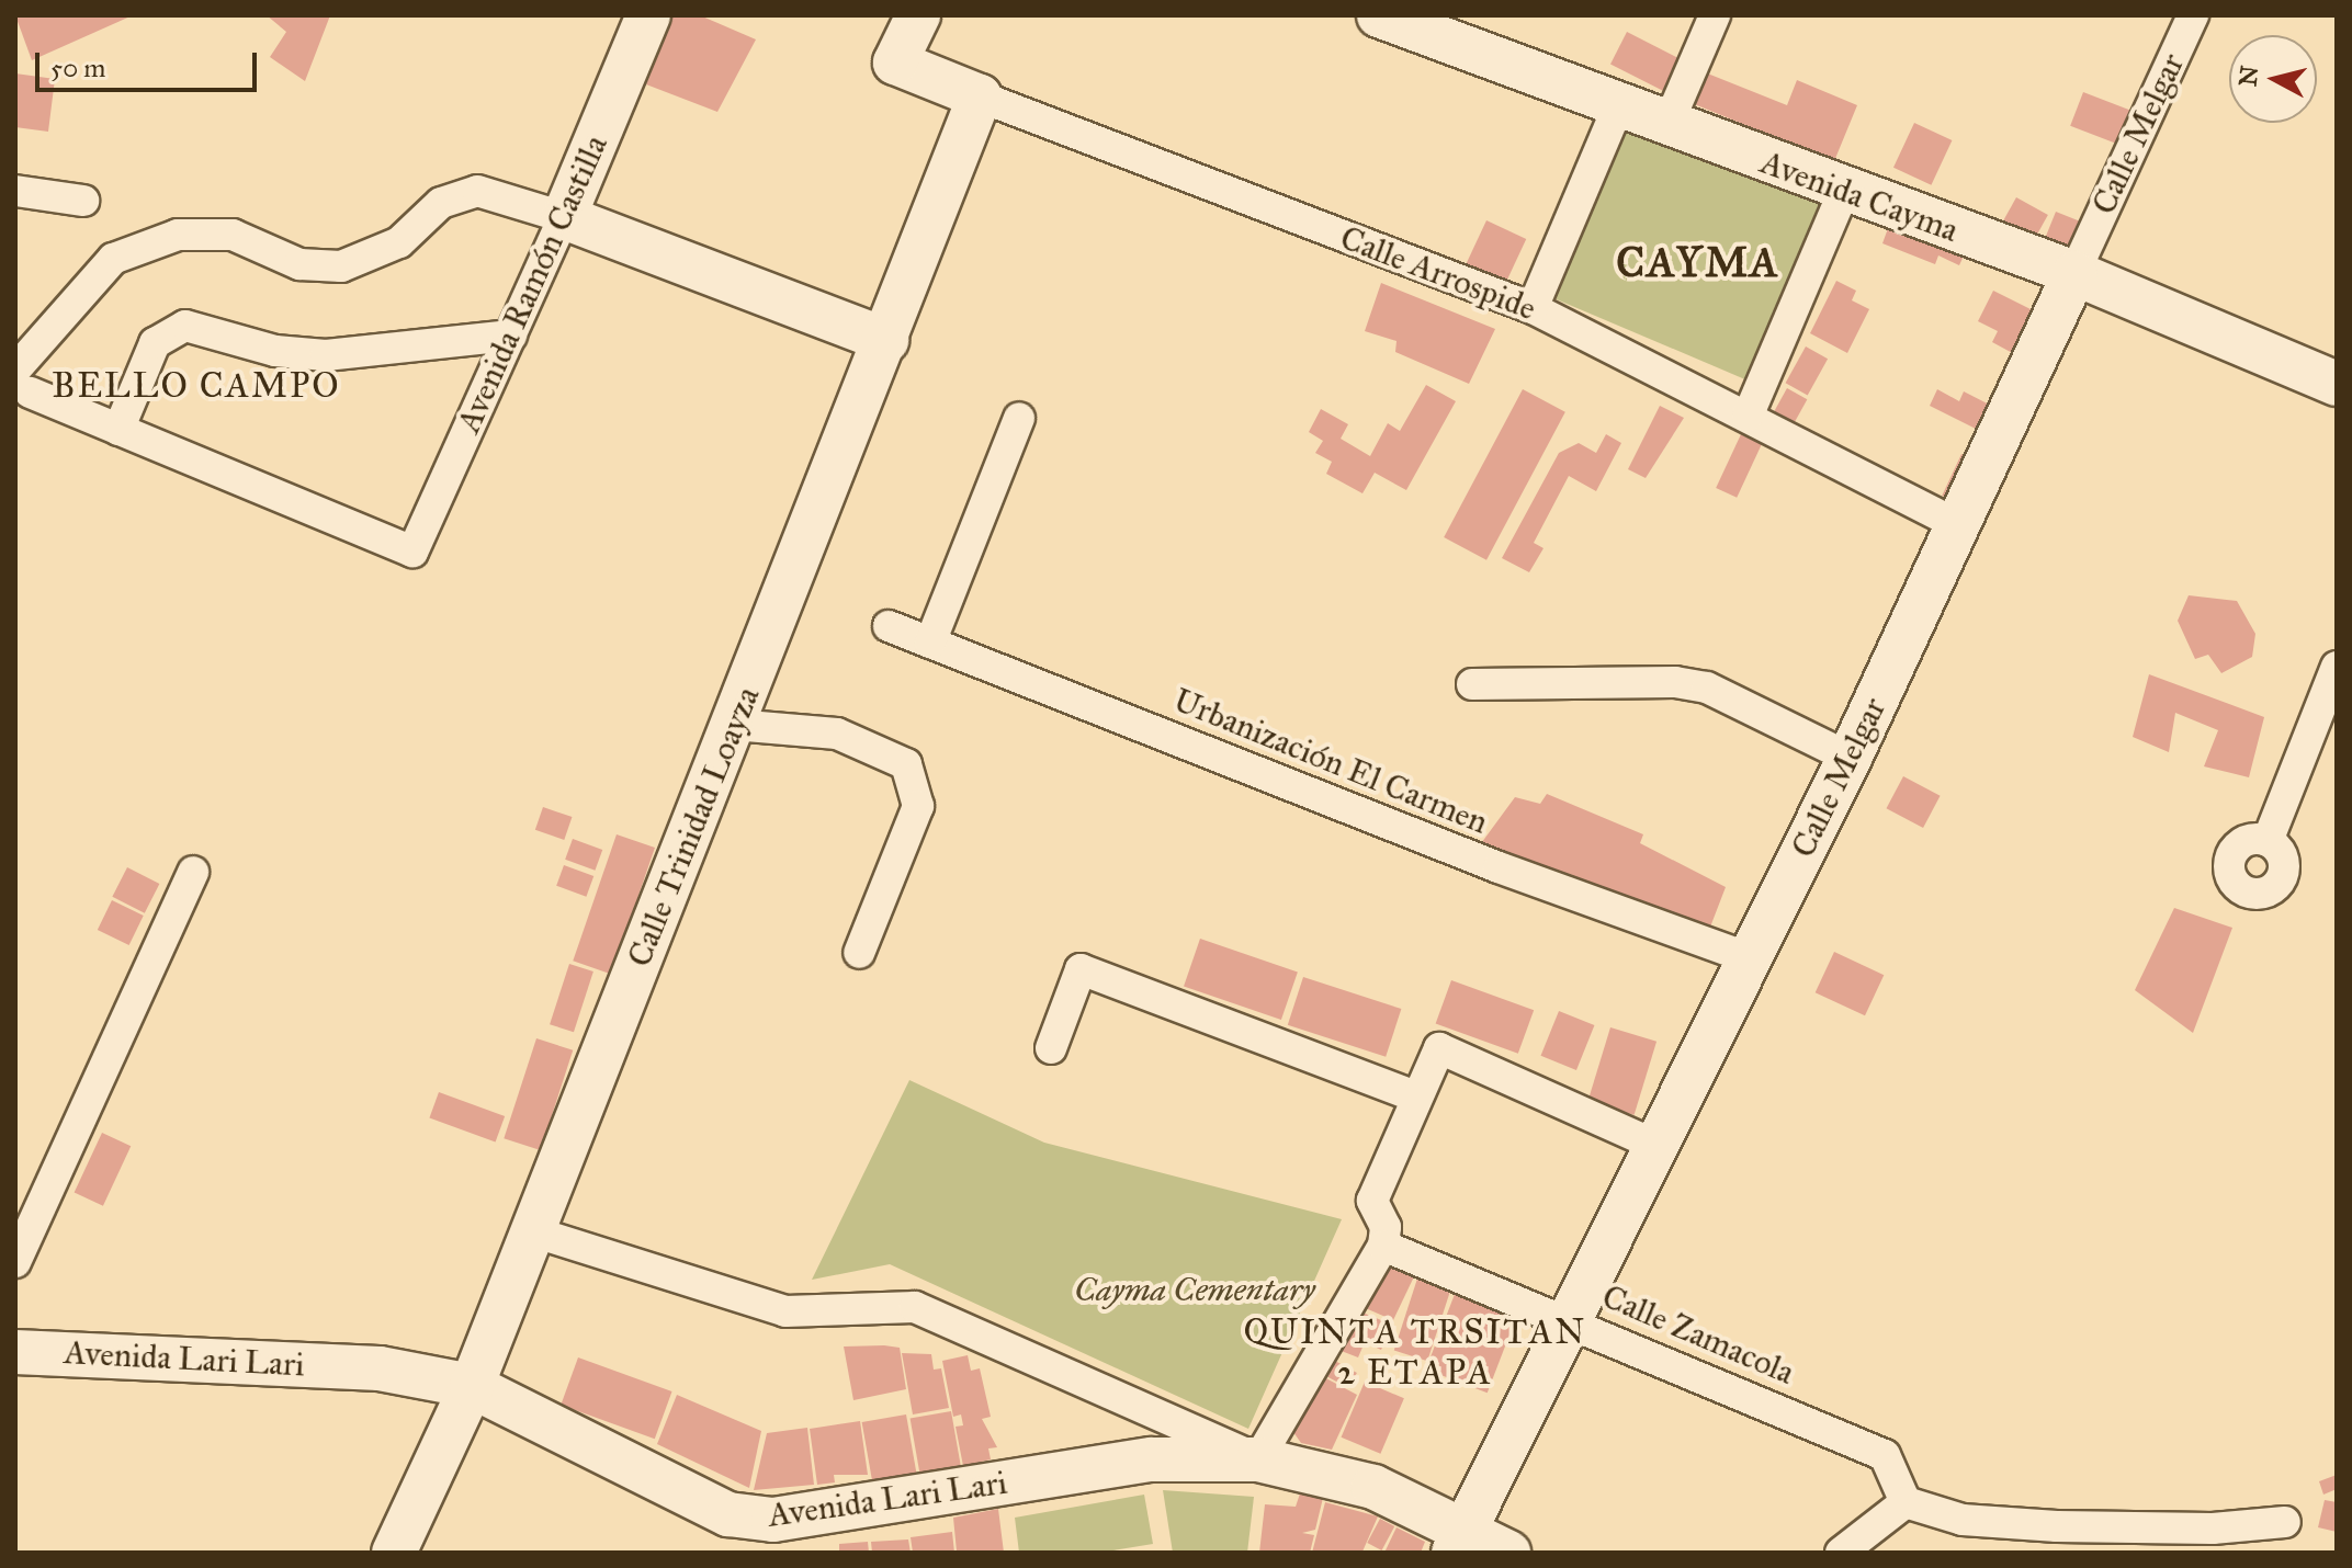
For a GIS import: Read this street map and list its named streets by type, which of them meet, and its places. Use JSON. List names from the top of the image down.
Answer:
{
  "streets": {
    "street": [
      "Calle Melgar",
      "Avenida Cayma",
      "Calle Arrospide",
      "Avenida Ramón Castilla",
      "Urbanización El Carmen",
      "Calle Trinidad Loayza",
      "Calle Zamacola",
      "Avenida Lari Lari"
    ]
  },
  "crossings": [
    ["Calle Melgar", "Avenida Cayma"],
    ["Calle Melgar", "Calle Arrospide"],
    ["Calle Melgar", "Urbanización El Carmen"],
    ["Calle Melgar", "Calle Zamacola"],
    ["Calle Melgar", "Avenida Lari Lari"],
    ["Calle Arrospide", "Calle Trinidad Loayza"],
    ["Calle Trinidad Loayza", "Avenida Lari Lari"]
  ],
  "districts": ["CAYMA", "BELLO CAMPO", "QUINTA TRSITAN 2 ETAPA"],
  "parks": ["Cayma Cementary"],
  "scale_bar": "50 m",
  "north": "left"
}
